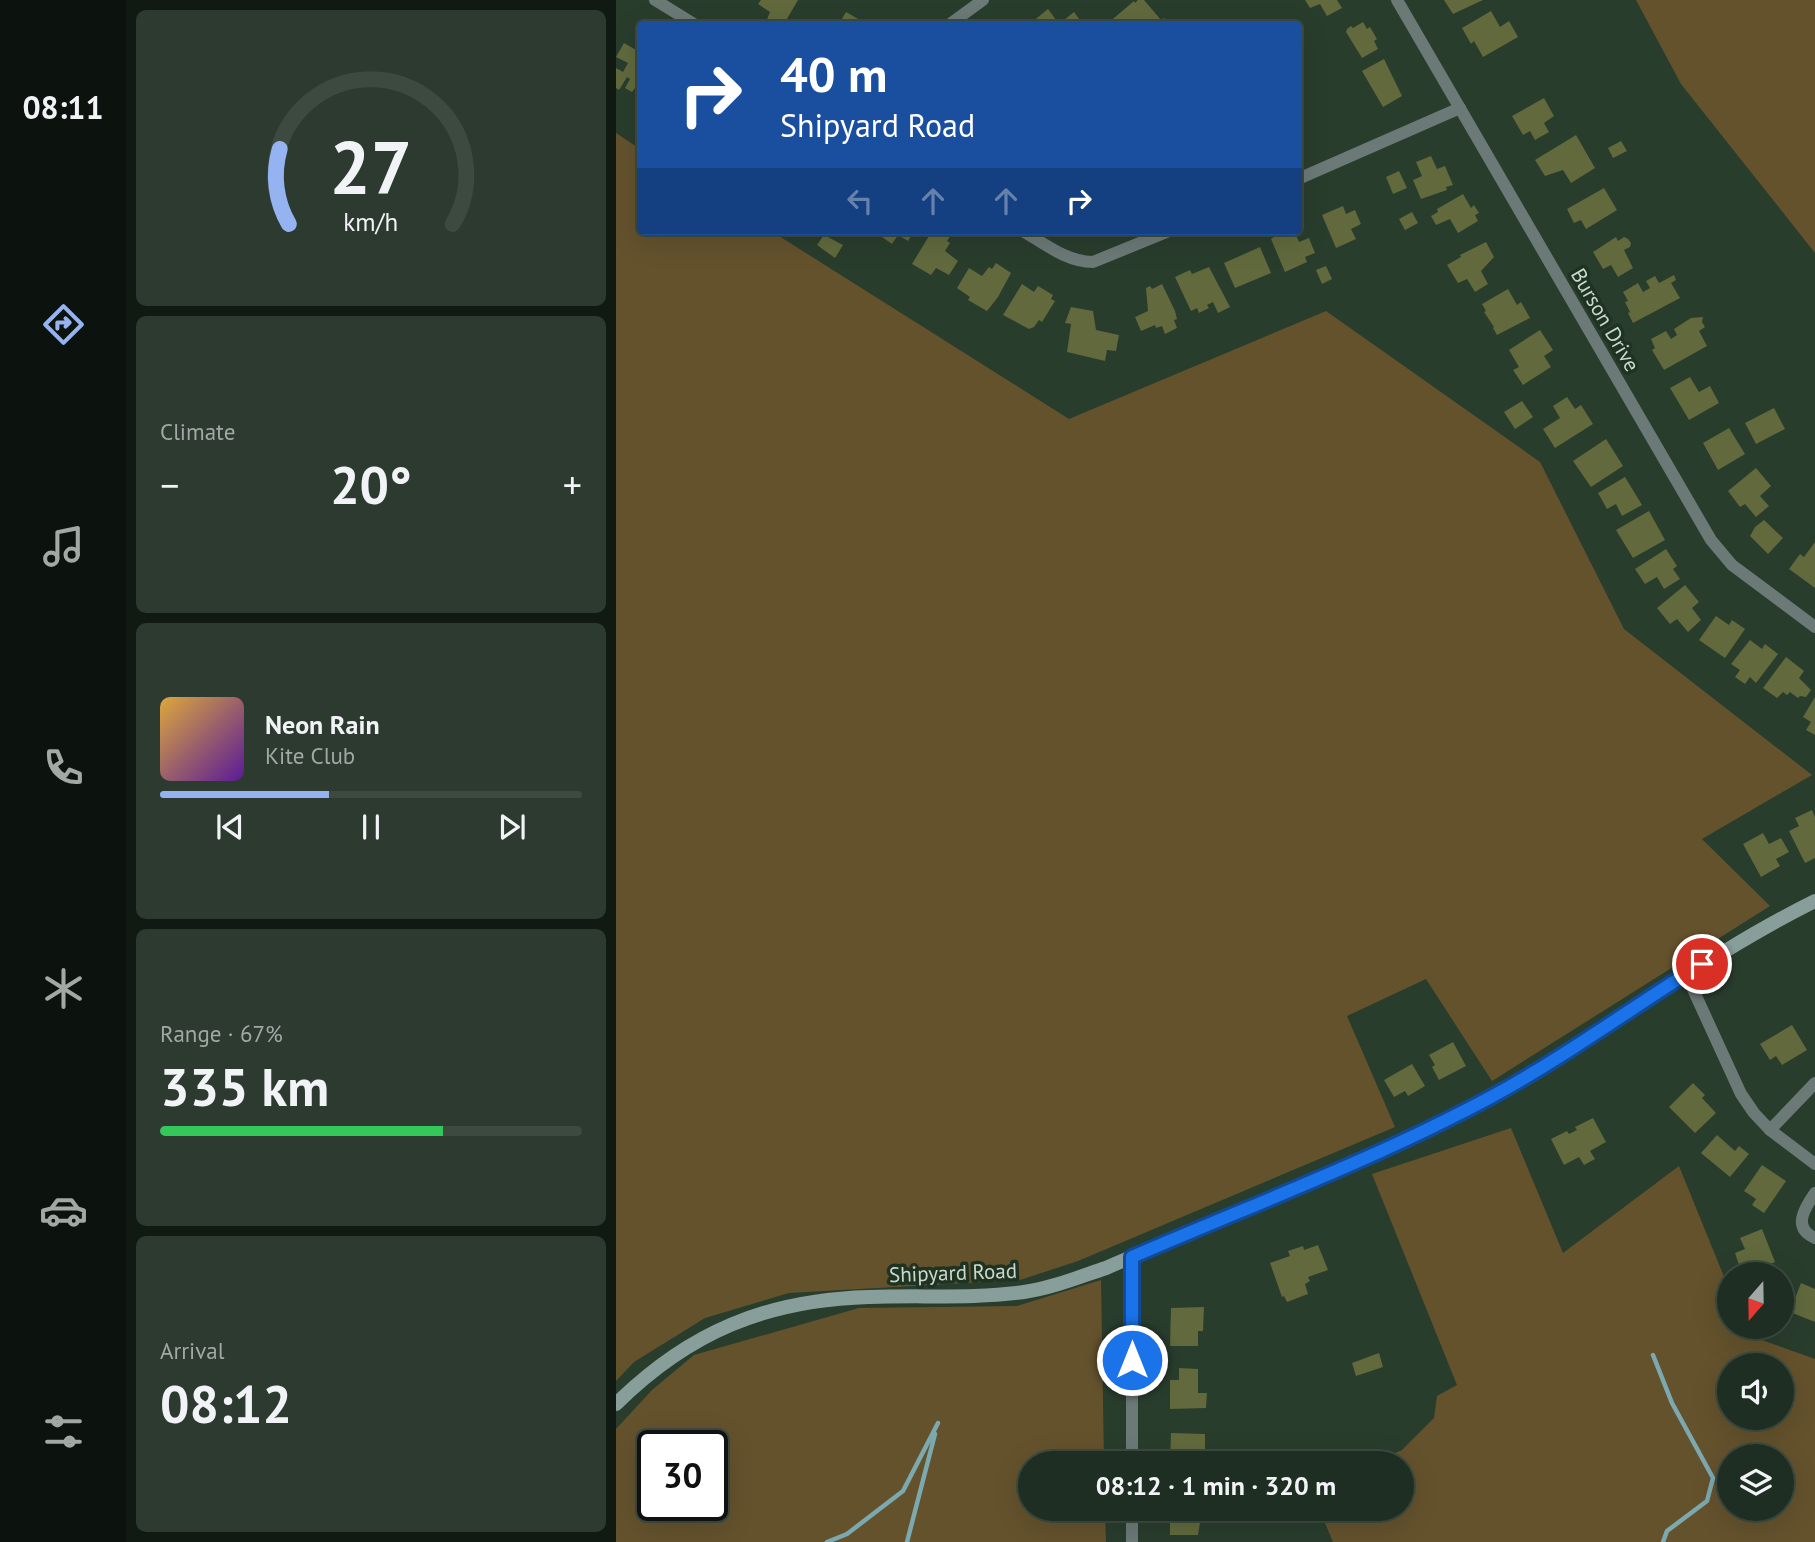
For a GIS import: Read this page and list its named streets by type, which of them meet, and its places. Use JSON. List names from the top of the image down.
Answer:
{
  "streets": {
    "street": ["Burson Drive", "Shipyard Road"]
  },
  "north": "bottom",
  "page": {
    "tabs": "08:11",
    "turn": ["40 m", "Shipyard Road"],
    "tile": [
      "Climate",
      ["Range · 67%", "335 km"],
      ["Arrival", "08:12"]
    ],
    "heat": ["−", "20°", "+"],
    "song": ["Neon Rain", "Kite Club"],
    "limit": "30",
    "trip": "08:12 · 1 min · 320 m",
    "gauge": ["27", "km/h"]
  }
}
